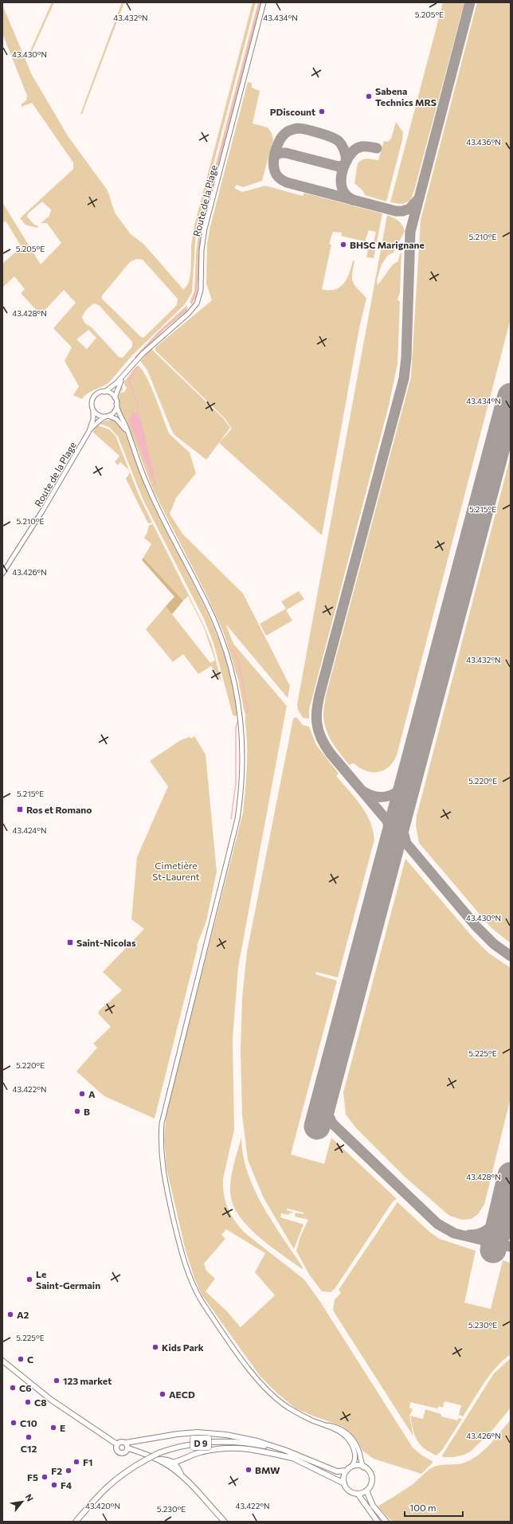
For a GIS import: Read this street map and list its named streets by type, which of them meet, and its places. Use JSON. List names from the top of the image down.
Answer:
{
  "streets": {
    "main road": ["D 9"],
    "street": ["Route de la Plage"]
  },
  "parks": ["Cimetière St-Laurent"],
  "places": {
    "other": [
      "Sabena Technics MRS",
      "PDiscount",
      "BHSC Marignane",
      "A",
      "B",
      "Le Saint-Germain",
      "A2",
      "Kids Park",
      "C",
      "123 market",
      "C6",
      "AECD",
      "C8",
      "C10",
      "E",
      "C12",
      "F1",
      "BMW",
      "F2",
      "F5",
      "F4"
    ],
    "transit": ["Ros et Romano", "Saint-Nicolas"]
  },
  "scale_bar": "100 m",
  "north": "top right",
  "coordinates": [
    "5.205°E",
    "43.432°N",
    "43.434°N",
    "43.430°N",
    "43.436°N",
    "5.210°E",
    "43.428°N",
    "5.215°E",
    "43.426°N",
    "5.220°E",
    "43.424°N",
    "5.225°E",
    "43.422°N",
    "5.230°E",
    "43.420°N"
  ]
}
